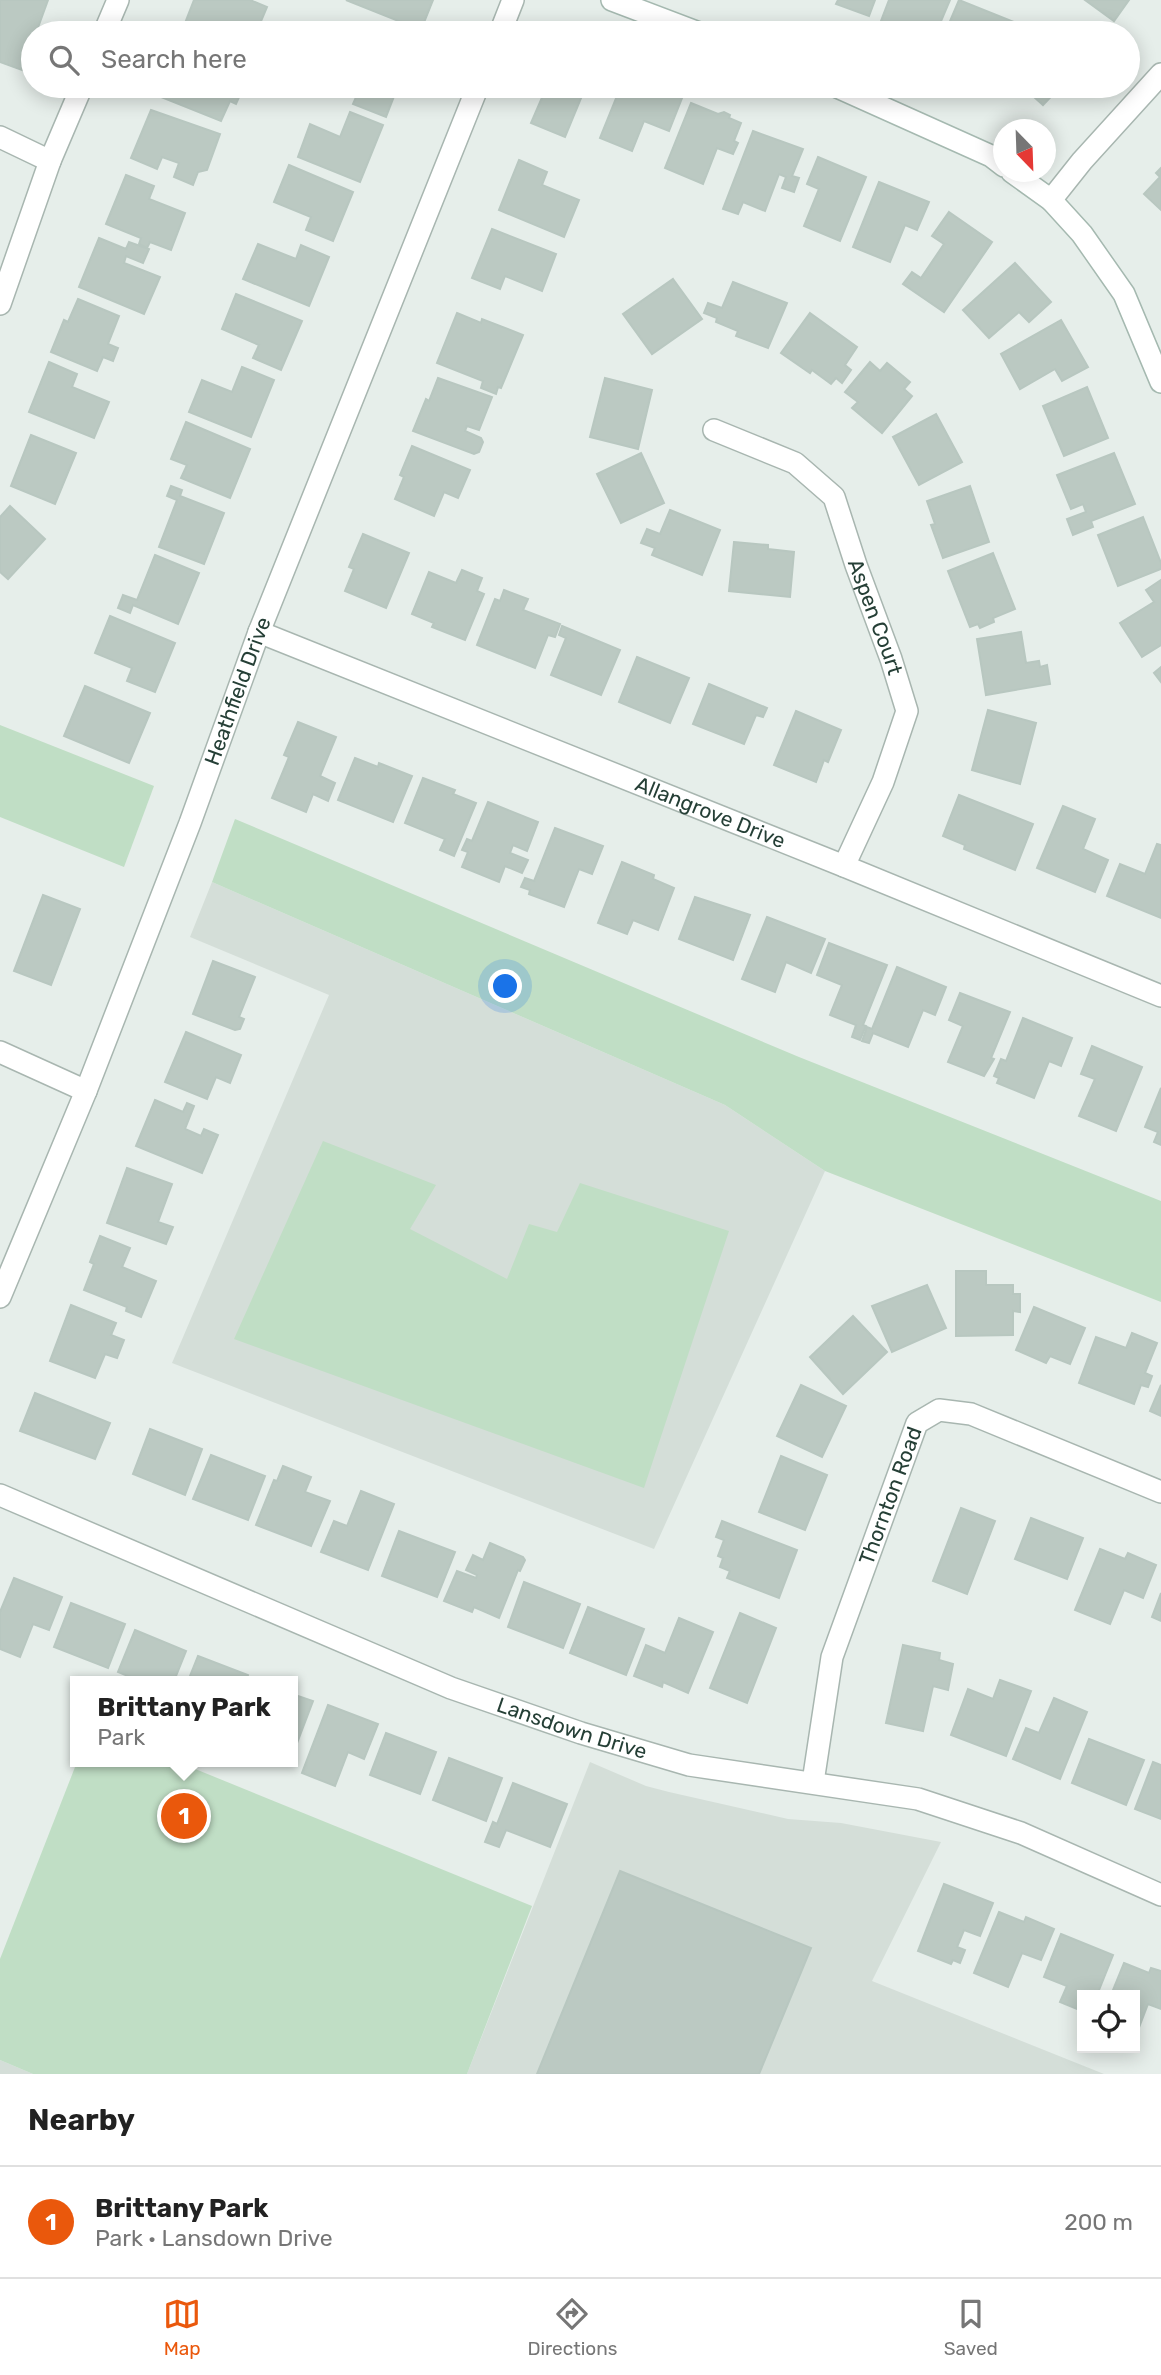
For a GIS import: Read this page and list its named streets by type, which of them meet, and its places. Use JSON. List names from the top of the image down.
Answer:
{
  "streets": {
    "street": [
      "Aspen Court",
      "Heathfield Drive",
      "Allangrove Drive",
      "Thornton Road",
      "Lansdown Drive"
    ]
  },
  "crossings": [
    ["Aspen Court", "Allangrove Drive"],
    ["Heathfield Drive", "Allangrove Drive"],
    ["Thornton Road", "Lansdown Drive"]
  ],
  "north": "bottom right",
  "page": {
    "search": "Search here",
    "popup": ["Brittany Park", "Park"],
    "pins": "1",
    "heading": "Nearby",
    "list": [
      {
        "mark": "1",
        "name": "Brittany Park",
        "note": "Park · Lansdown Drive",
        "value": "200 m"
      }
    ],
    "nav": ["Map", "Directions", "Saved"]
  }
}
